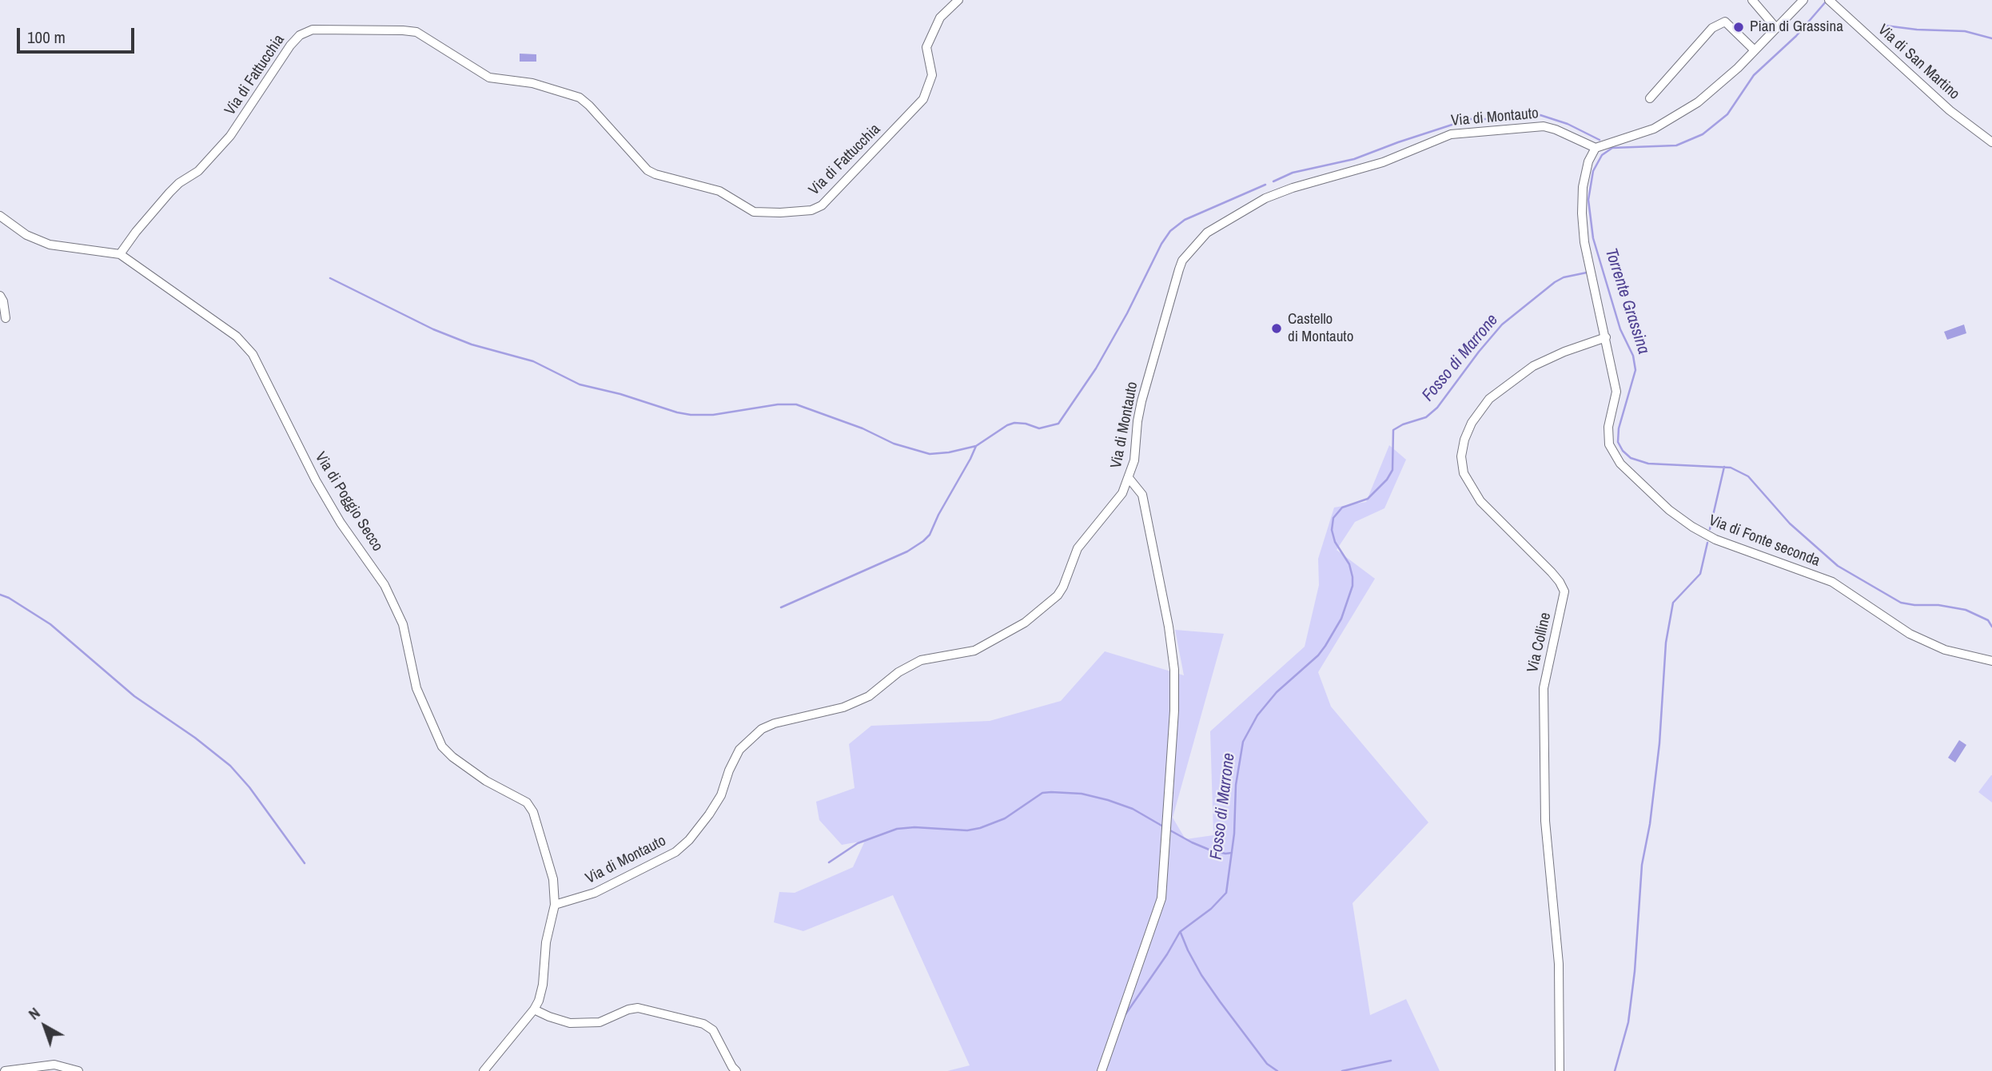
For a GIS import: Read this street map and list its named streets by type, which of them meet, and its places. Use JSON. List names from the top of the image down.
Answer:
{
  "streets": {
    "street": [
      "Via di San Martino",
      "Via di Fattucchia",
      "Via di Montauto",
      "Via di Poggio Secco",
      "Via di Fonte seconda",
      "Via Colline"
    ]
  },
  "crossings": [
    ["Via di Fattucchia", "Via di Poggio Secco"],
    ["Via di Montauto", "Via di Poggio Secco"],
    ["Via di Montauto", "Via di Fonte seconda"],
    ["Via di Fonte seconda", "Via Colline"]
  ],
  "water": ["Torrente Grassina", "Fosso di Marrone"],
  "places": ["Pian di Grassina", "Castello di Montauto"],
  "scale_bar": "100 m",
  "north": "top left"
}
